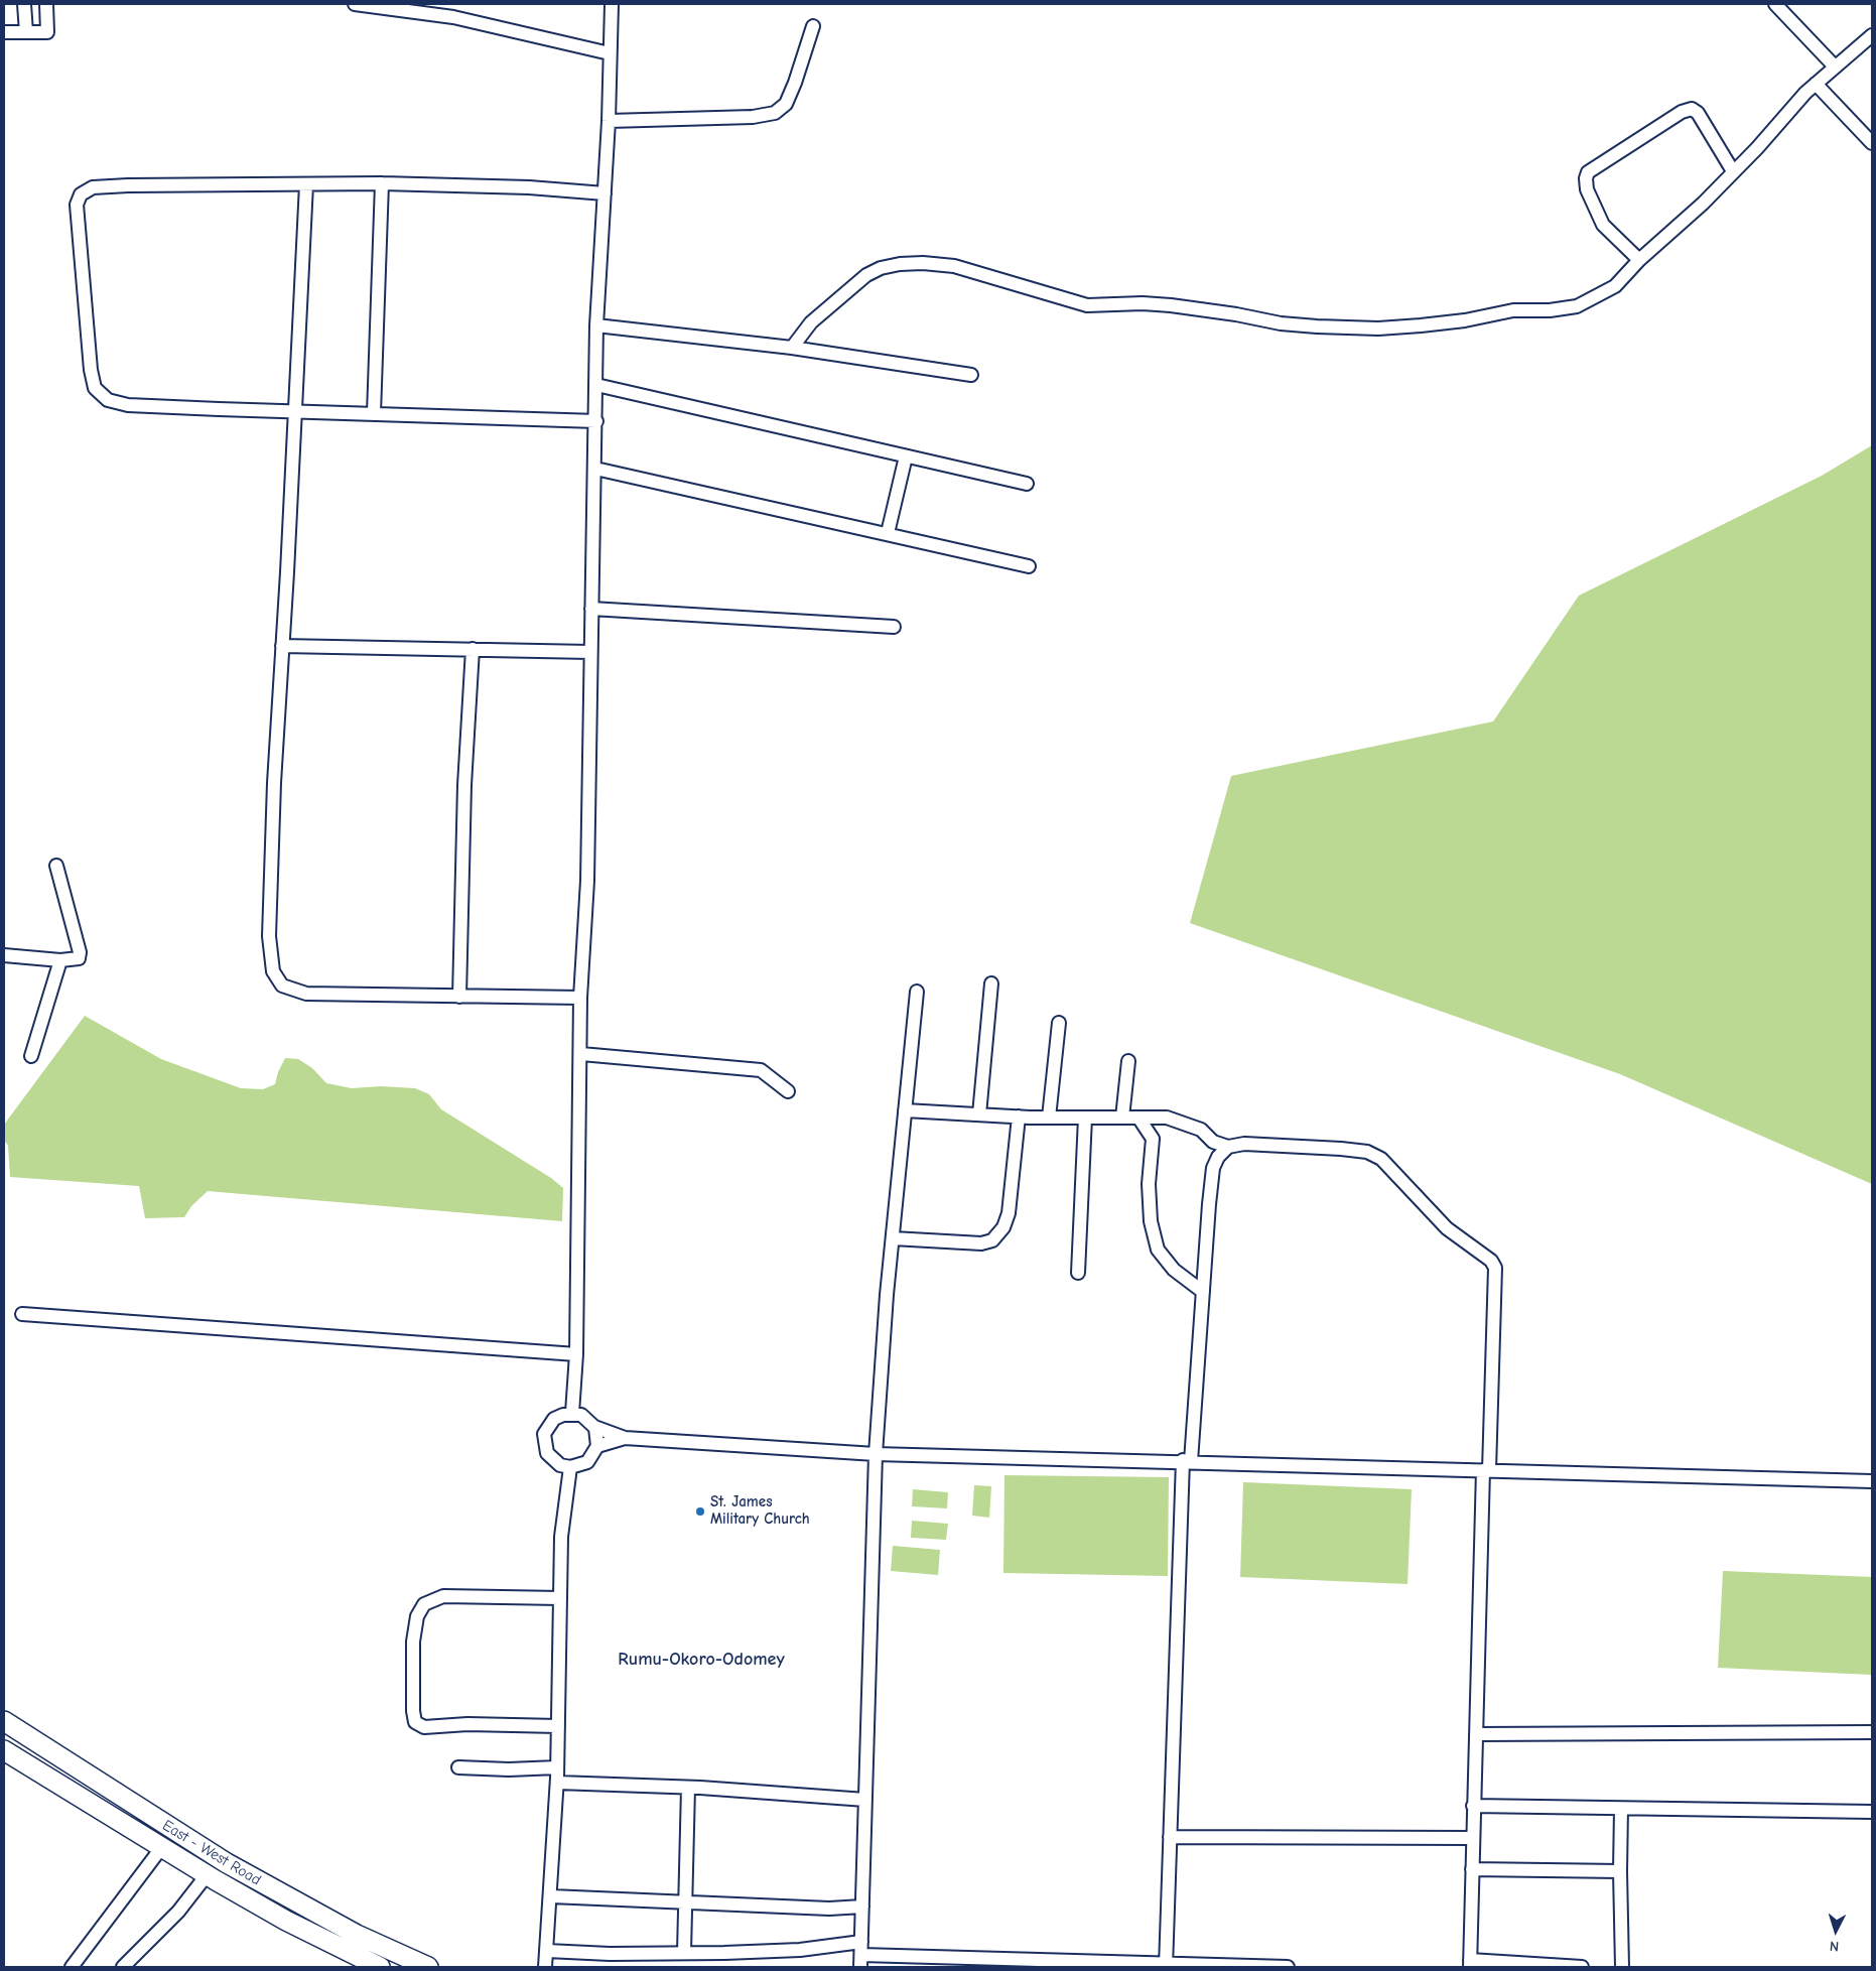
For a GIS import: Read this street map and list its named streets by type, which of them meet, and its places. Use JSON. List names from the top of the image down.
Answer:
{
  "streets": {
    "main road": ["East - West Road"]
  },
  "districts": ["Rumu-Okoro-Odomey"],
  "places": ["St. James Military Church"],
  "north": "bottom"
}
